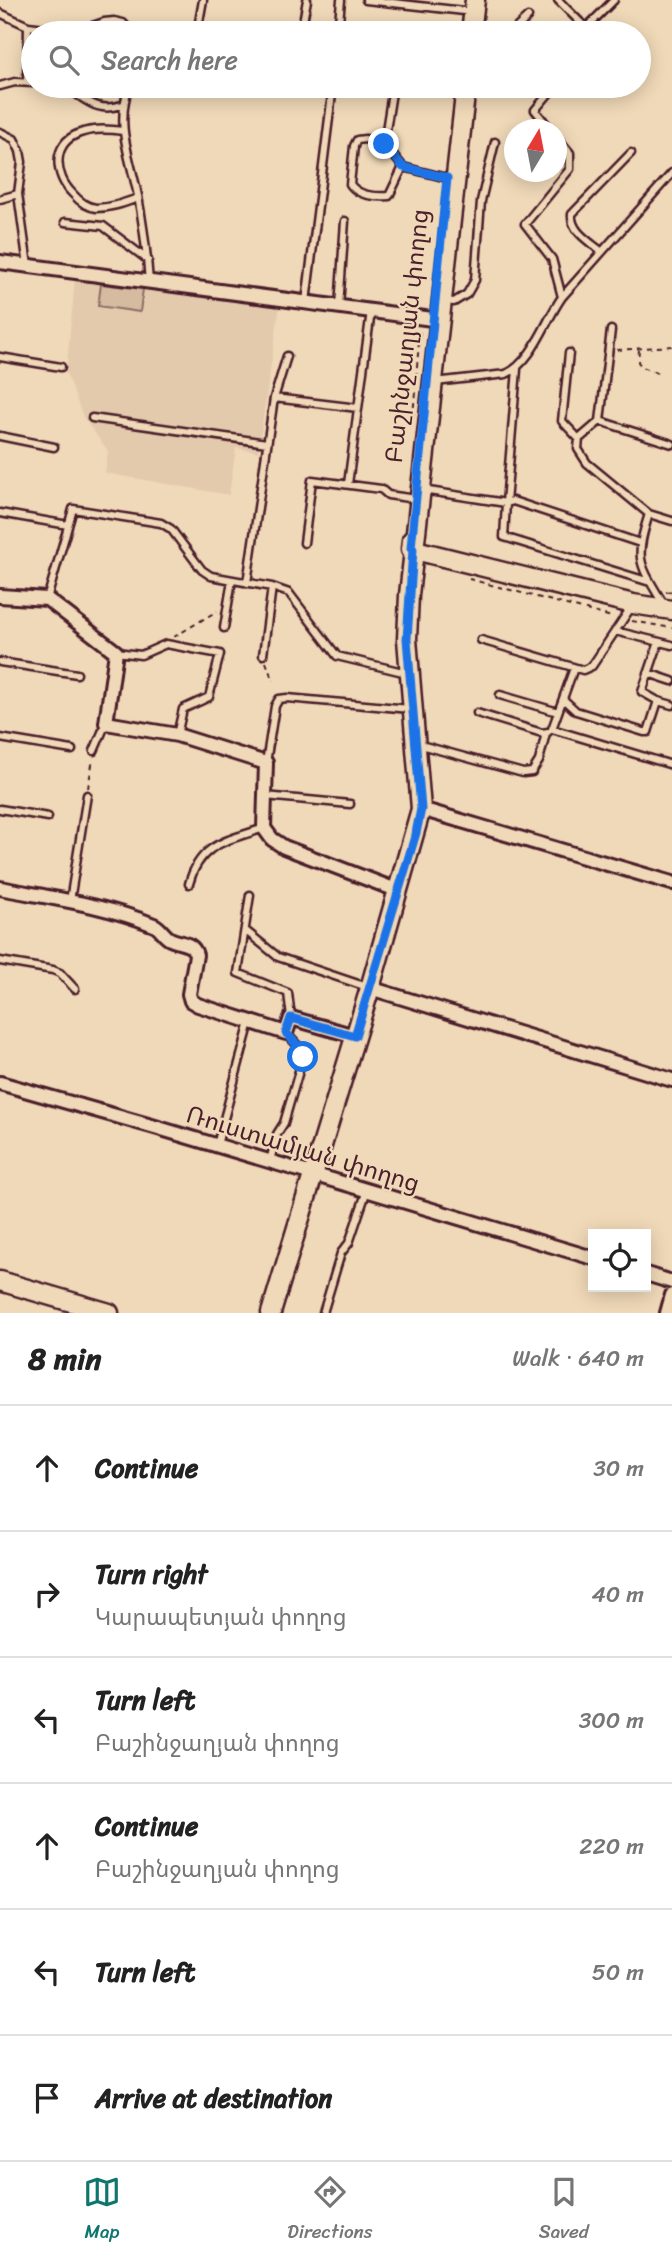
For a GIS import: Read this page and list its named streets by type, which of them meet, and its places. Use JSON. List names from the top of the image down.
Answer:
{
  "streets": {
    "main road": ["Բաշինջաղյան փողոց"],
    "street": ["Ռուստամյան փողոց"]
  },
  "crossings": [
    ["Բաշինջաղյան փողոց", "Ռուստամյան փողոց"]
  ],
  "north": "top",
  "page": {
    "search": "Search here",
    "heading": ["8 min", "Walk · 640 m"],
    "list": [
      ["Continue", "30 m"],
      ["Turn right", "Կարապետյան փողոց", "40 m"],
      ["Turn left", "Բաշինջաղյան փողոց", "300 m"],
      ["Continue", "Բաշինջաղյան փողոց", "220 m"],
      ["Turn left", "50 m"],
      "Arrive at destination"
    ],
    "nav": ["Map", "Directions", "Saved"]
  }
}
